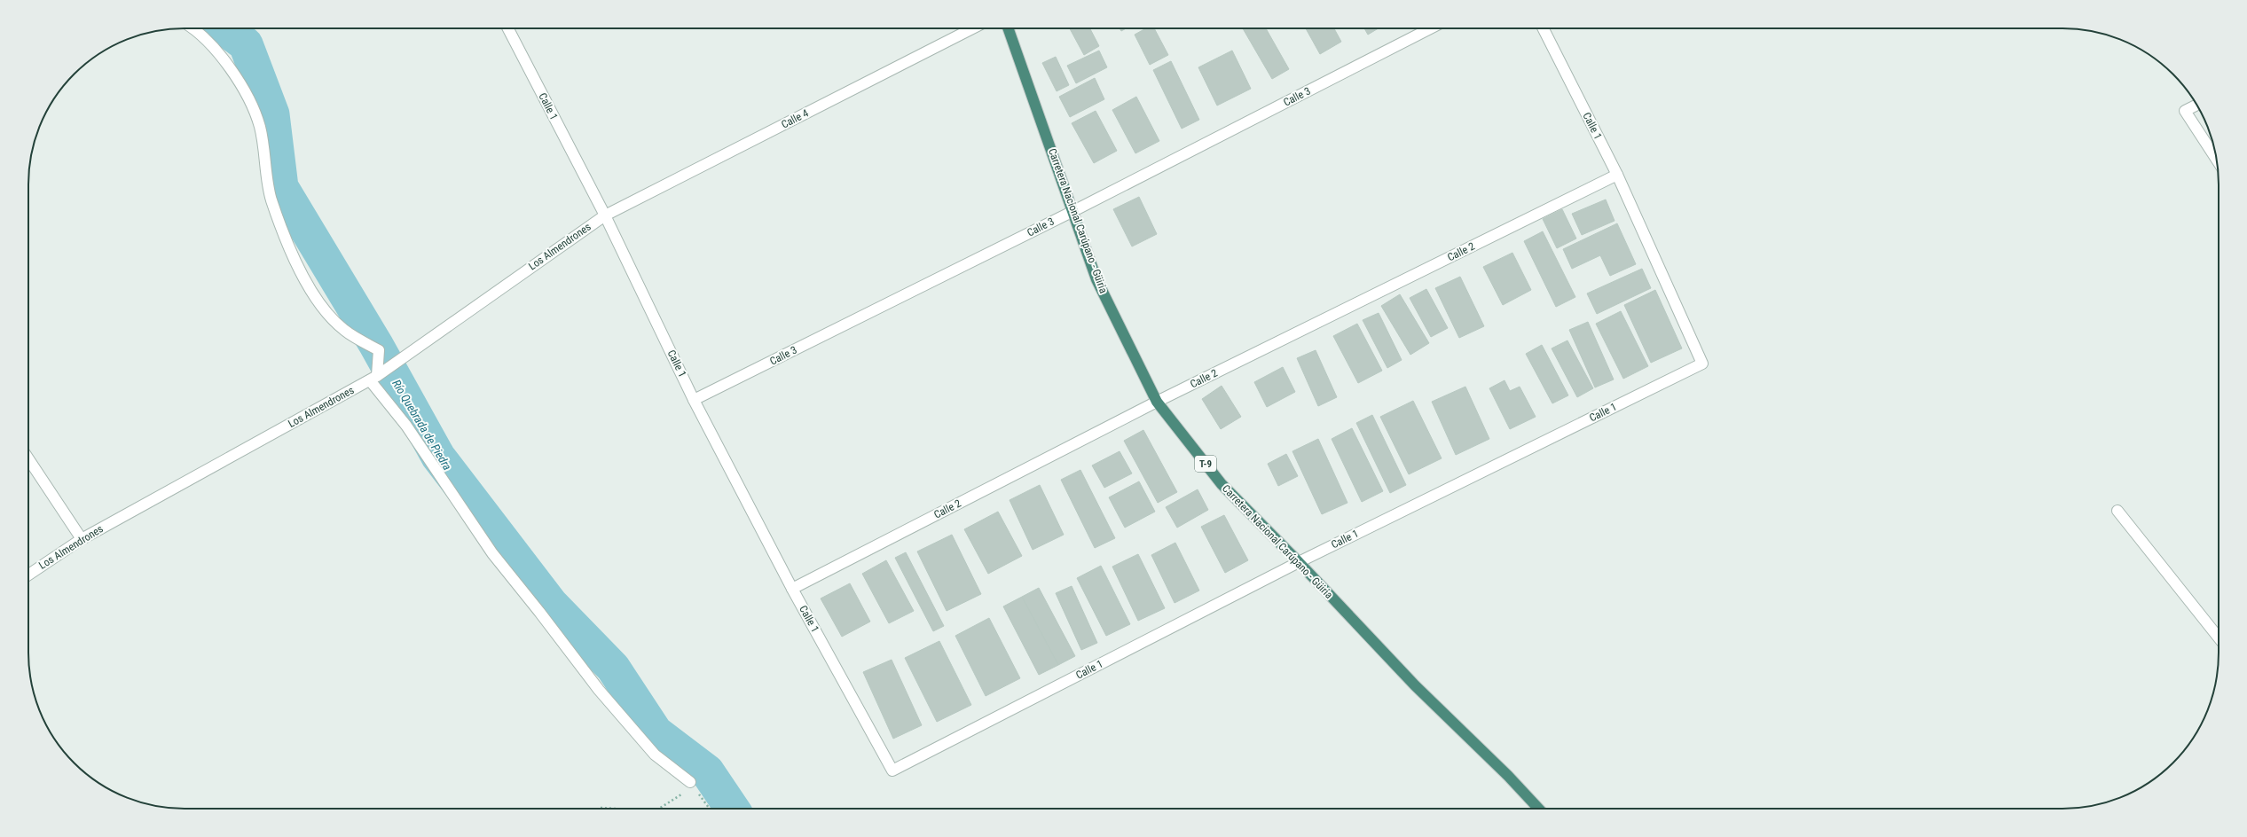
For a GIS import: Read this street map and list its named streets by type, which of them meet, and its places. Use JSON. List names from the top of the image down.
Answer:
{
  "streets": {
    "highway": ["Carretera Nacional Carúpano - Güiria", "T-9"],
    "street": [
      "Calle 3",
      "Calle 1",
      "Calle 4",
      "Los Almendrones",
      "Calle 2"
    ]
  },
  "crossings": [
    ["Calle 3", "Calle 1"],
    ["Calle 3", "Carretera Nacional Carúpano - Güiria"],
    ["Calle 1", "Calle 4"],
    ["Calle 1", "Carretera Nacional Carúpano - Güiria"],
    ["Calle 1", "Los Almendrones"],
    ["Calle 1", "Calle 2"],
    ["Calle 4", "Los Almendrones"],
    ["Carretera Nacional Carúpano - Güiria", "Calle 2"]
  ],
  "water": ["Río Quebrada de Piedra"]
}
